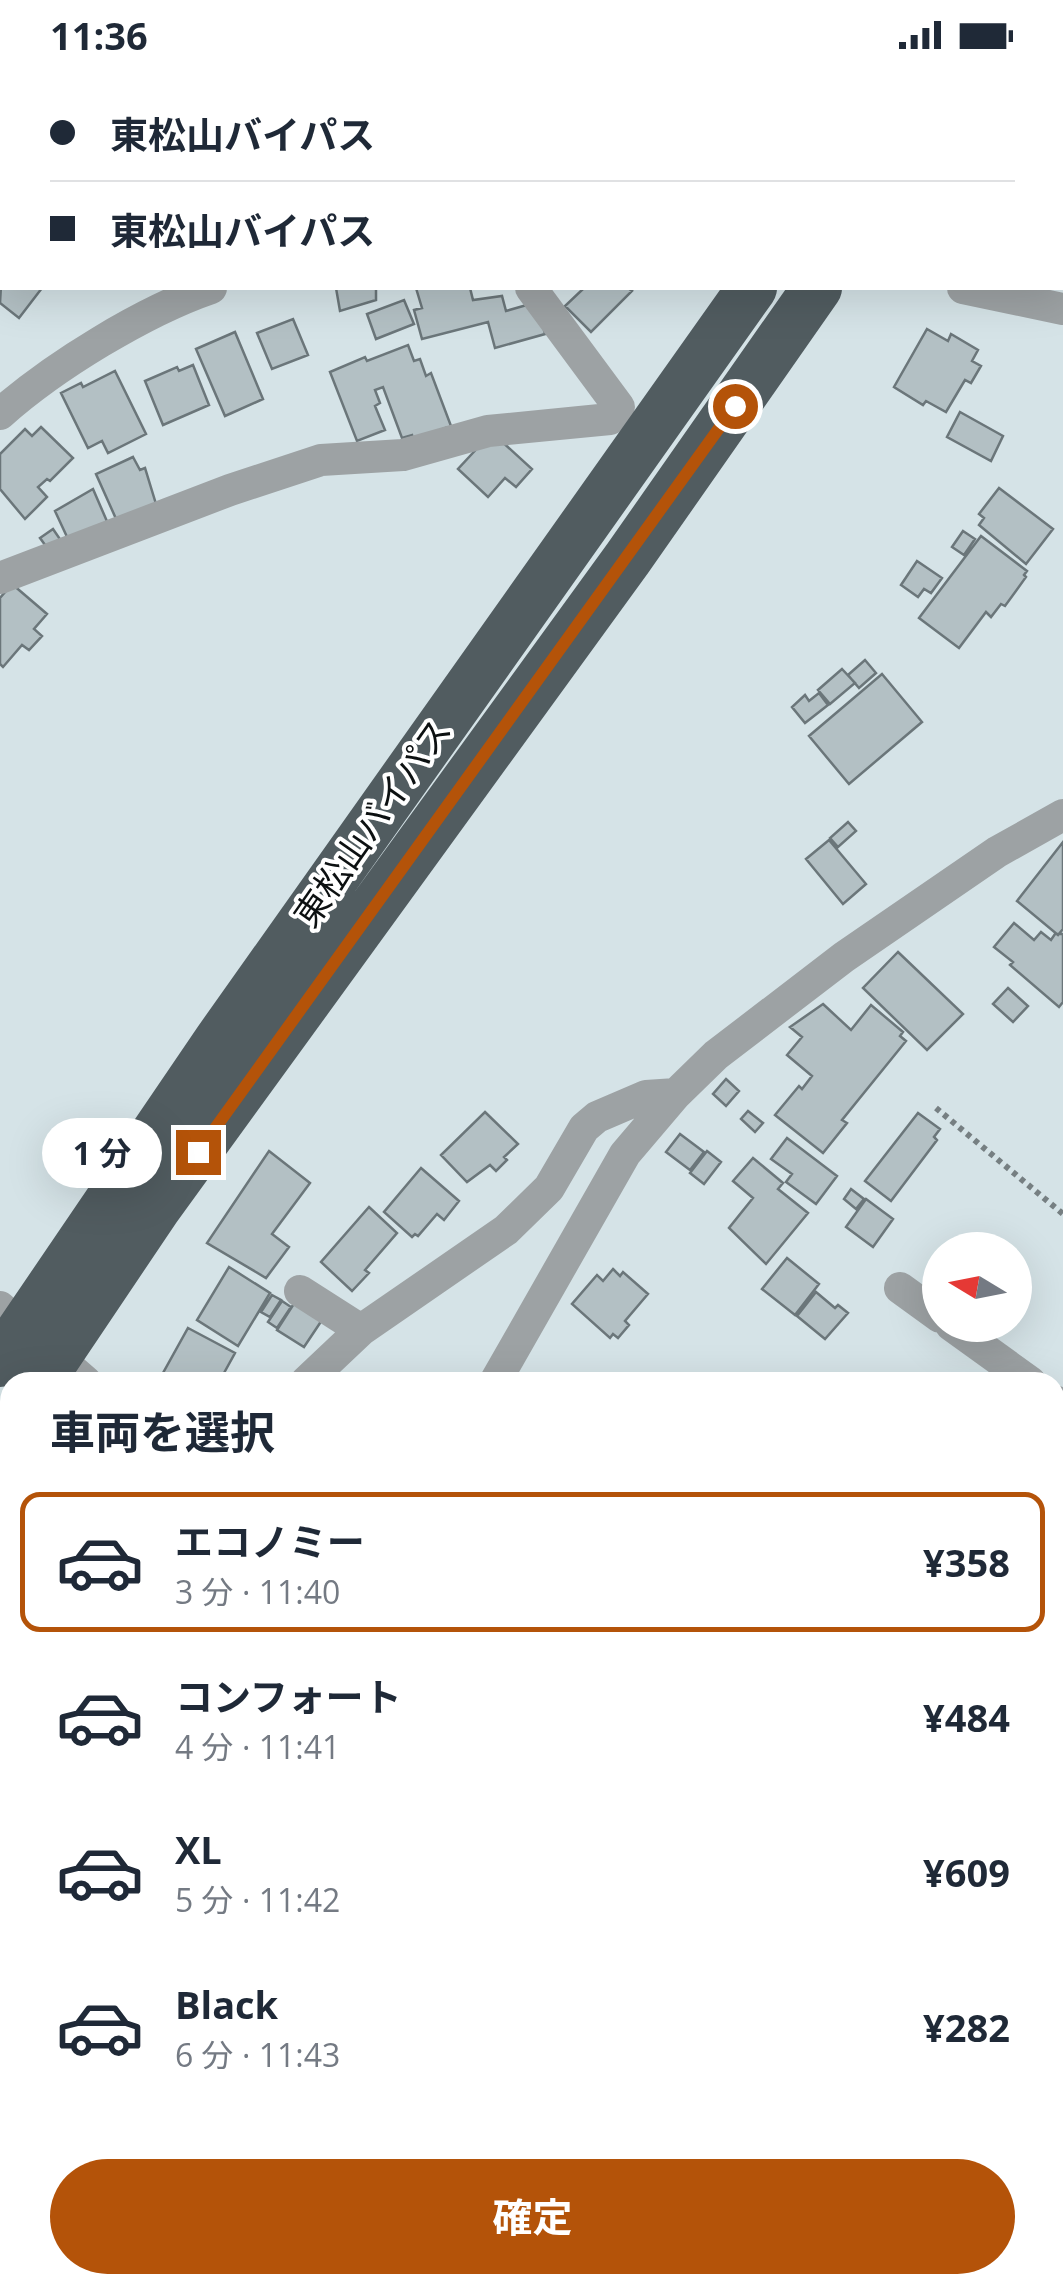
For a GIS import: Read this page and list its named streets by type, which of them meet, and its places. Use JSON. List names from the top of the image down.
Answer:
{
  "streets": {
    "highway": ["東松山バイパス"]
  },
  "north": "left",
  "page": {
    "status": "11:36",
    "banner": ["東松山バイパス", "東松山バイパス"],
    "bubble": "1 分",
    "heading": "車両を選択",
    "list": [
      {
        "name": "エコノミー",
        "note": "3 分 · 11:40",
        "value": "¥358"
      },
      {
        "name": "コンフォート",
        "note": "4 分 · 11:41",
        "value": "¥484"
      },
      {
        "name": "XL",
        "note": "5 分 · 11:42",
        "value": "¥609"
      },
      {
        "name": "Black",
        "note": "6 分 · 11:43",
        "value": "¥282"
      }
    ],
    "buttons": "確定"
  }
}
